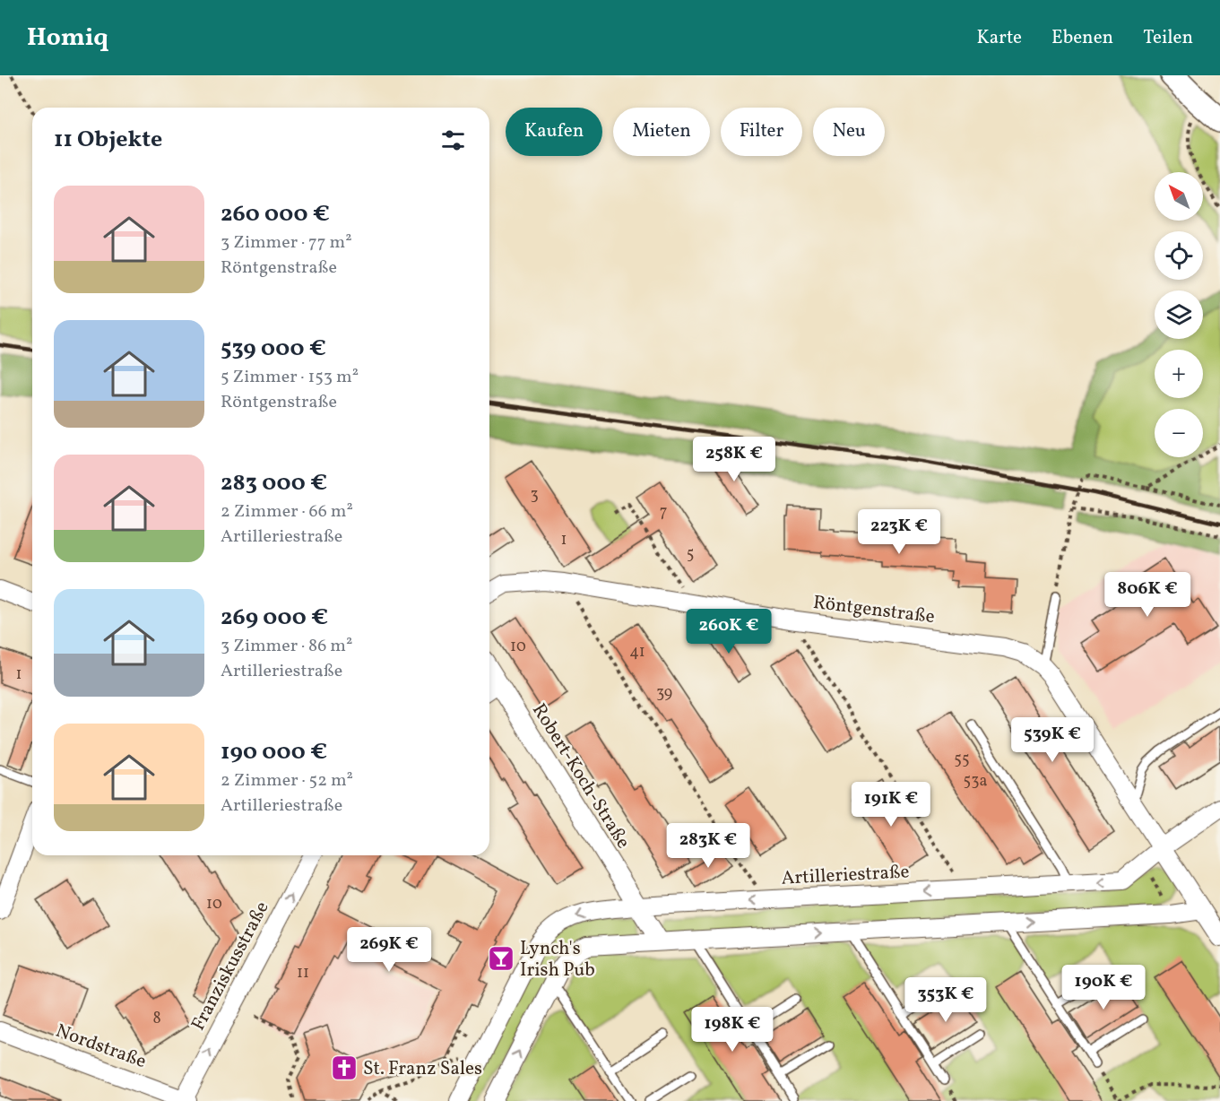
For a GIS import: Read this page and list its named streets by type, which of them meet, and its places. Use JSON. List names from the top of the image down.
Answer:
{
  "streets": {
    "street": [
      "Röntgenstraße",
      "Robert-Koch-Straße",
      "Artilleriestraße",
      "Franziskusstraße",
      "Nordstraße"
    ]
  },
  "crossings": [
    ["Röntgenstraße", "Artilleriestraße"],
    ["Robert-Koch-Straße", "Artilleriestraße"],
    ["Franziskusstraße", "Nordstraße"]
  ],
  "one_way": ["Franziskusstraße"],
  "places": {
    "bar": ["Lynch's Irish Pub"],
    "church": ["St. Franz Sales"]
  },
  "house_numbers": [
    "3",
    "7",
    "1",
    "5",
    "10",
    "41",
    "1",
    "39",
    "55",
    "53a",
    "10",
    "11",
    "8"
  ],
  "north": "top left",
  "page": {
    "header": "Homiq",
    "nav": ["Karte", "Ebenen", "Teilen"],
    "chip": [
      "Kaufen",
      "Mieten",
      "Filter",
      "Neu"
    ],
    "heading": "11 Objekte",
    "map_buttons": ["+", "−"],
    "list": [
      {
        "name": "260 000 €",
        "note": "3 Zimmer · 77 m² · Röntgenstraße"
      },
      {
        "name": "539 000 €",
        "note": "5 Zimmer · 153 m² · Röntgenstraße"
      },
      {
        "name": "283 000 €",
        "note": "2 Zimmer · 66 m² · Artilleriestraße"
      },
      {
        "name": "269 000 €",
        "note": "3 Zimmer · 86 m² · Artilleriestraße"
      },
      {
        "name": "190 000 €",
        "note": "2 Zimmer · 52 m² · Artilleriestraße"
      }
    ],
    "price": [
      "258K €",
      "223K €",
      "806K €",
      "260K €",
      "539K €",
      "191K €",
      "283K €",
      "269K €",
      "190K €",
      "353K €",
      "198K €"
    ]
  }
}
